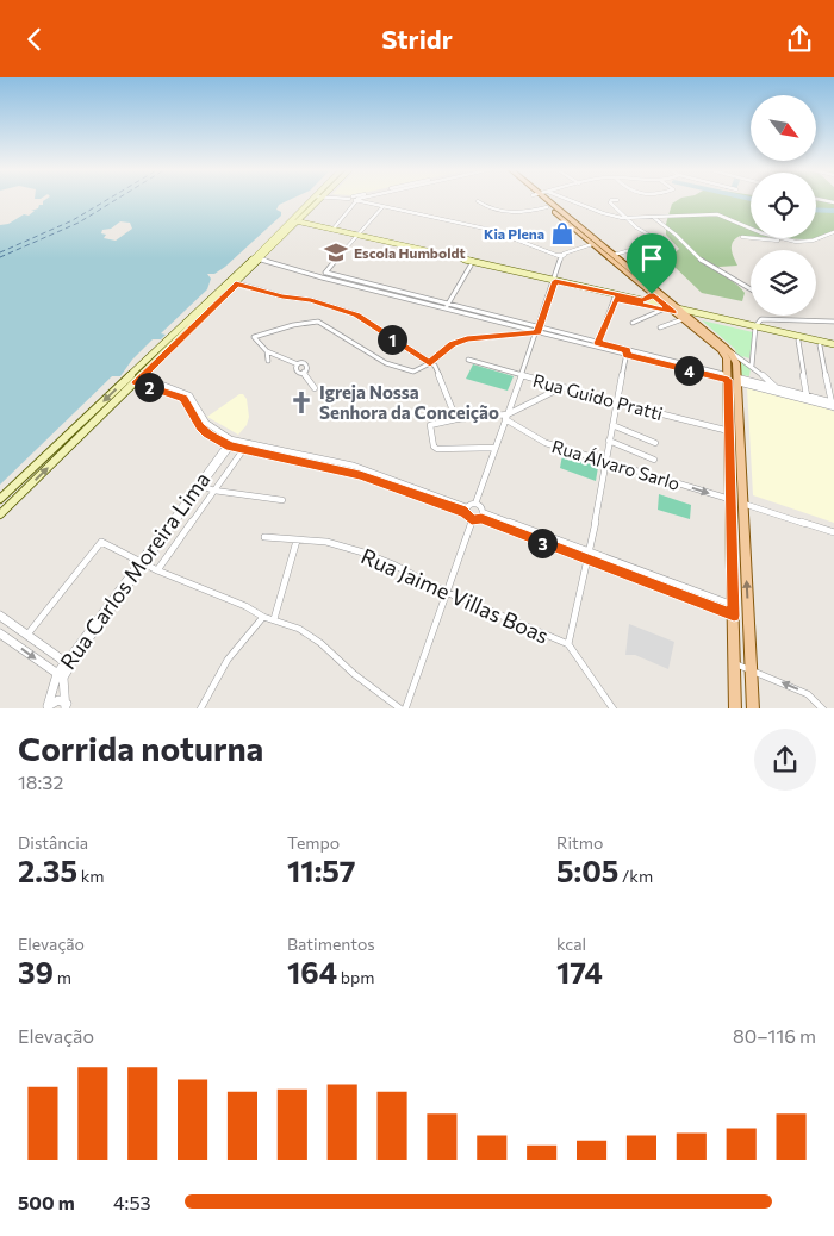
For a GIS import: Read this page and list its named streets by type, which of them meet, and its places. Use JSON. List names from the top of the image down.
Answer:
{
  "streets": {
    "street": [
      "Rua Guido Pratti",
      "Rua Álvaro Sarlo",
      "Rua Carlos Moreira Lima",
      "Rua Jaime Villas Boas"
    ]
  },
  "places": {
    "shop": ["Kia Plena"],
    "school or university": ["Escola Humboldt"],
    "church": ["Igreja Nossa Senhora da Conceição"]
  },
  "north": "bottom right",
  "page": {
    "header": "Stridr",
    "pins": [
      "1",
      "4",
      "2",
      "3"
    ],
    "heading": ["Corrida noturna", "18:32"],
    "stats": [
      ["Distância", "2.35 km"],
      ["Tempo", "11:57"],
      ["Ritmo", "5:05 /km"],
      ["Elevação", "39 m"],
      ["Batimentos", "164 bpm"],
      ["kcal", "174"]
    ],
    "chart": ["Elevação", "80–116 m"],
    "list": [
      {
        "name": "500 m",
        "note": "4:53"
      }
    ]
  }
}
